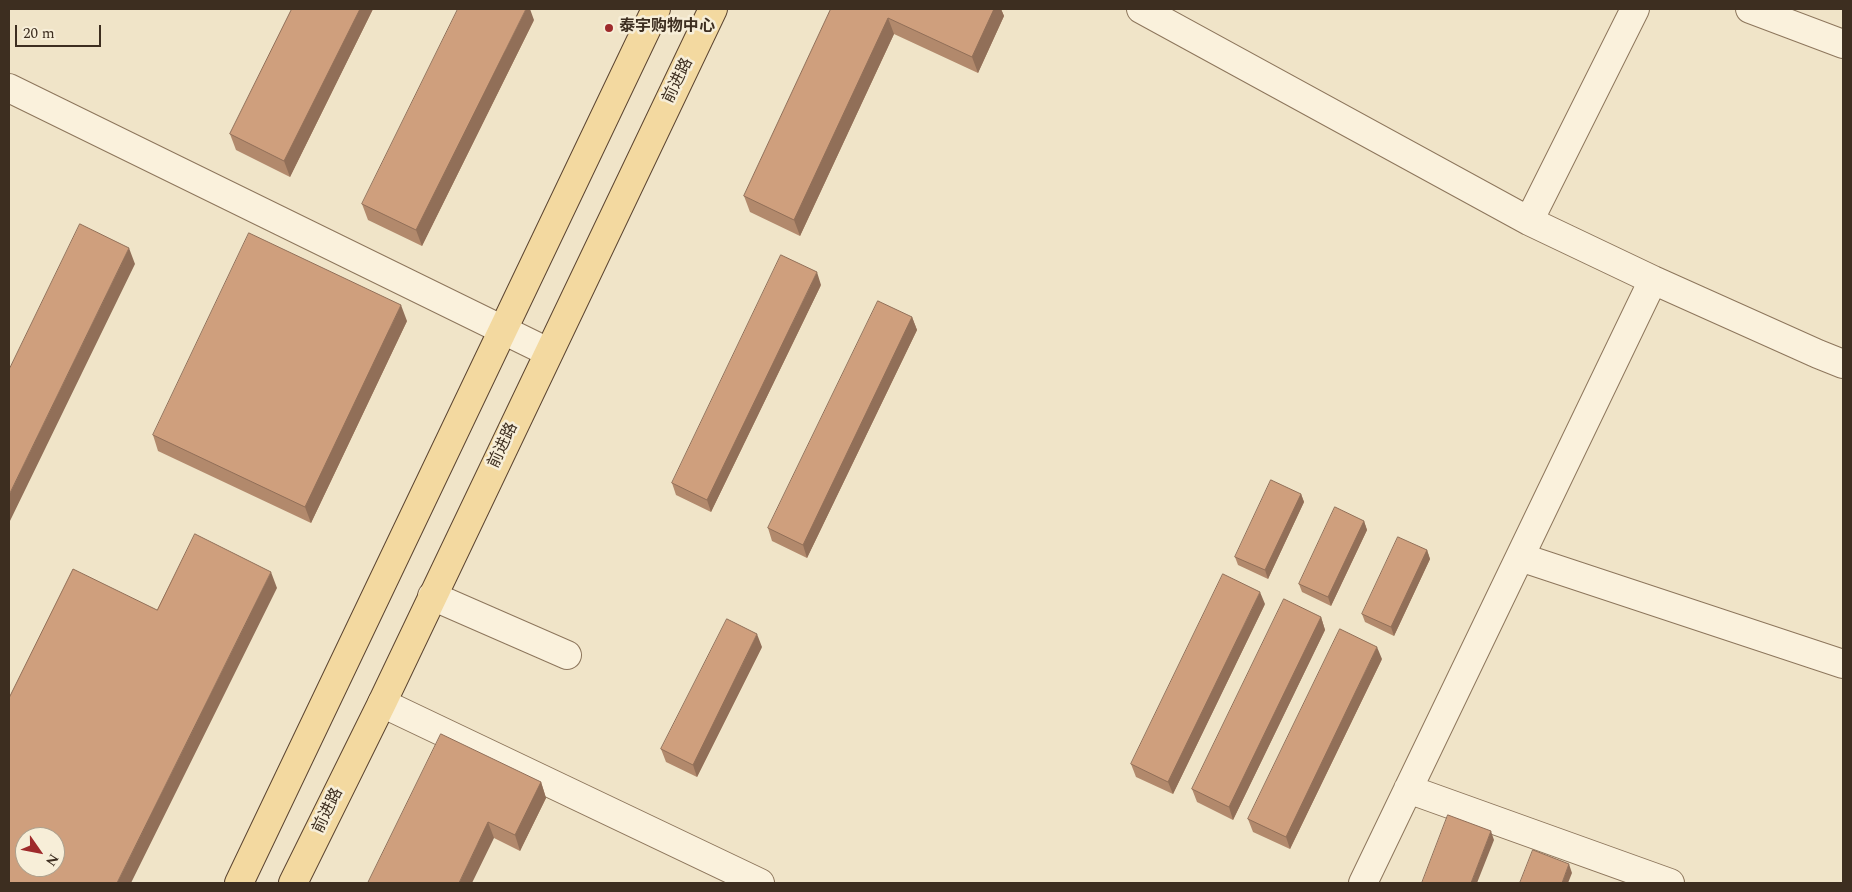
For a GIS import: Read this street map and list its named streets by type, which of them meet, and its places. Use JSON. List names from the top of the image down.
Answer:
{
  "streets": {
    "main road": ["前进路"]
  },
  "places": ["泰宇购物中心"],
  "scale_bar": "20 m",
  "north": "bottom right"
}
